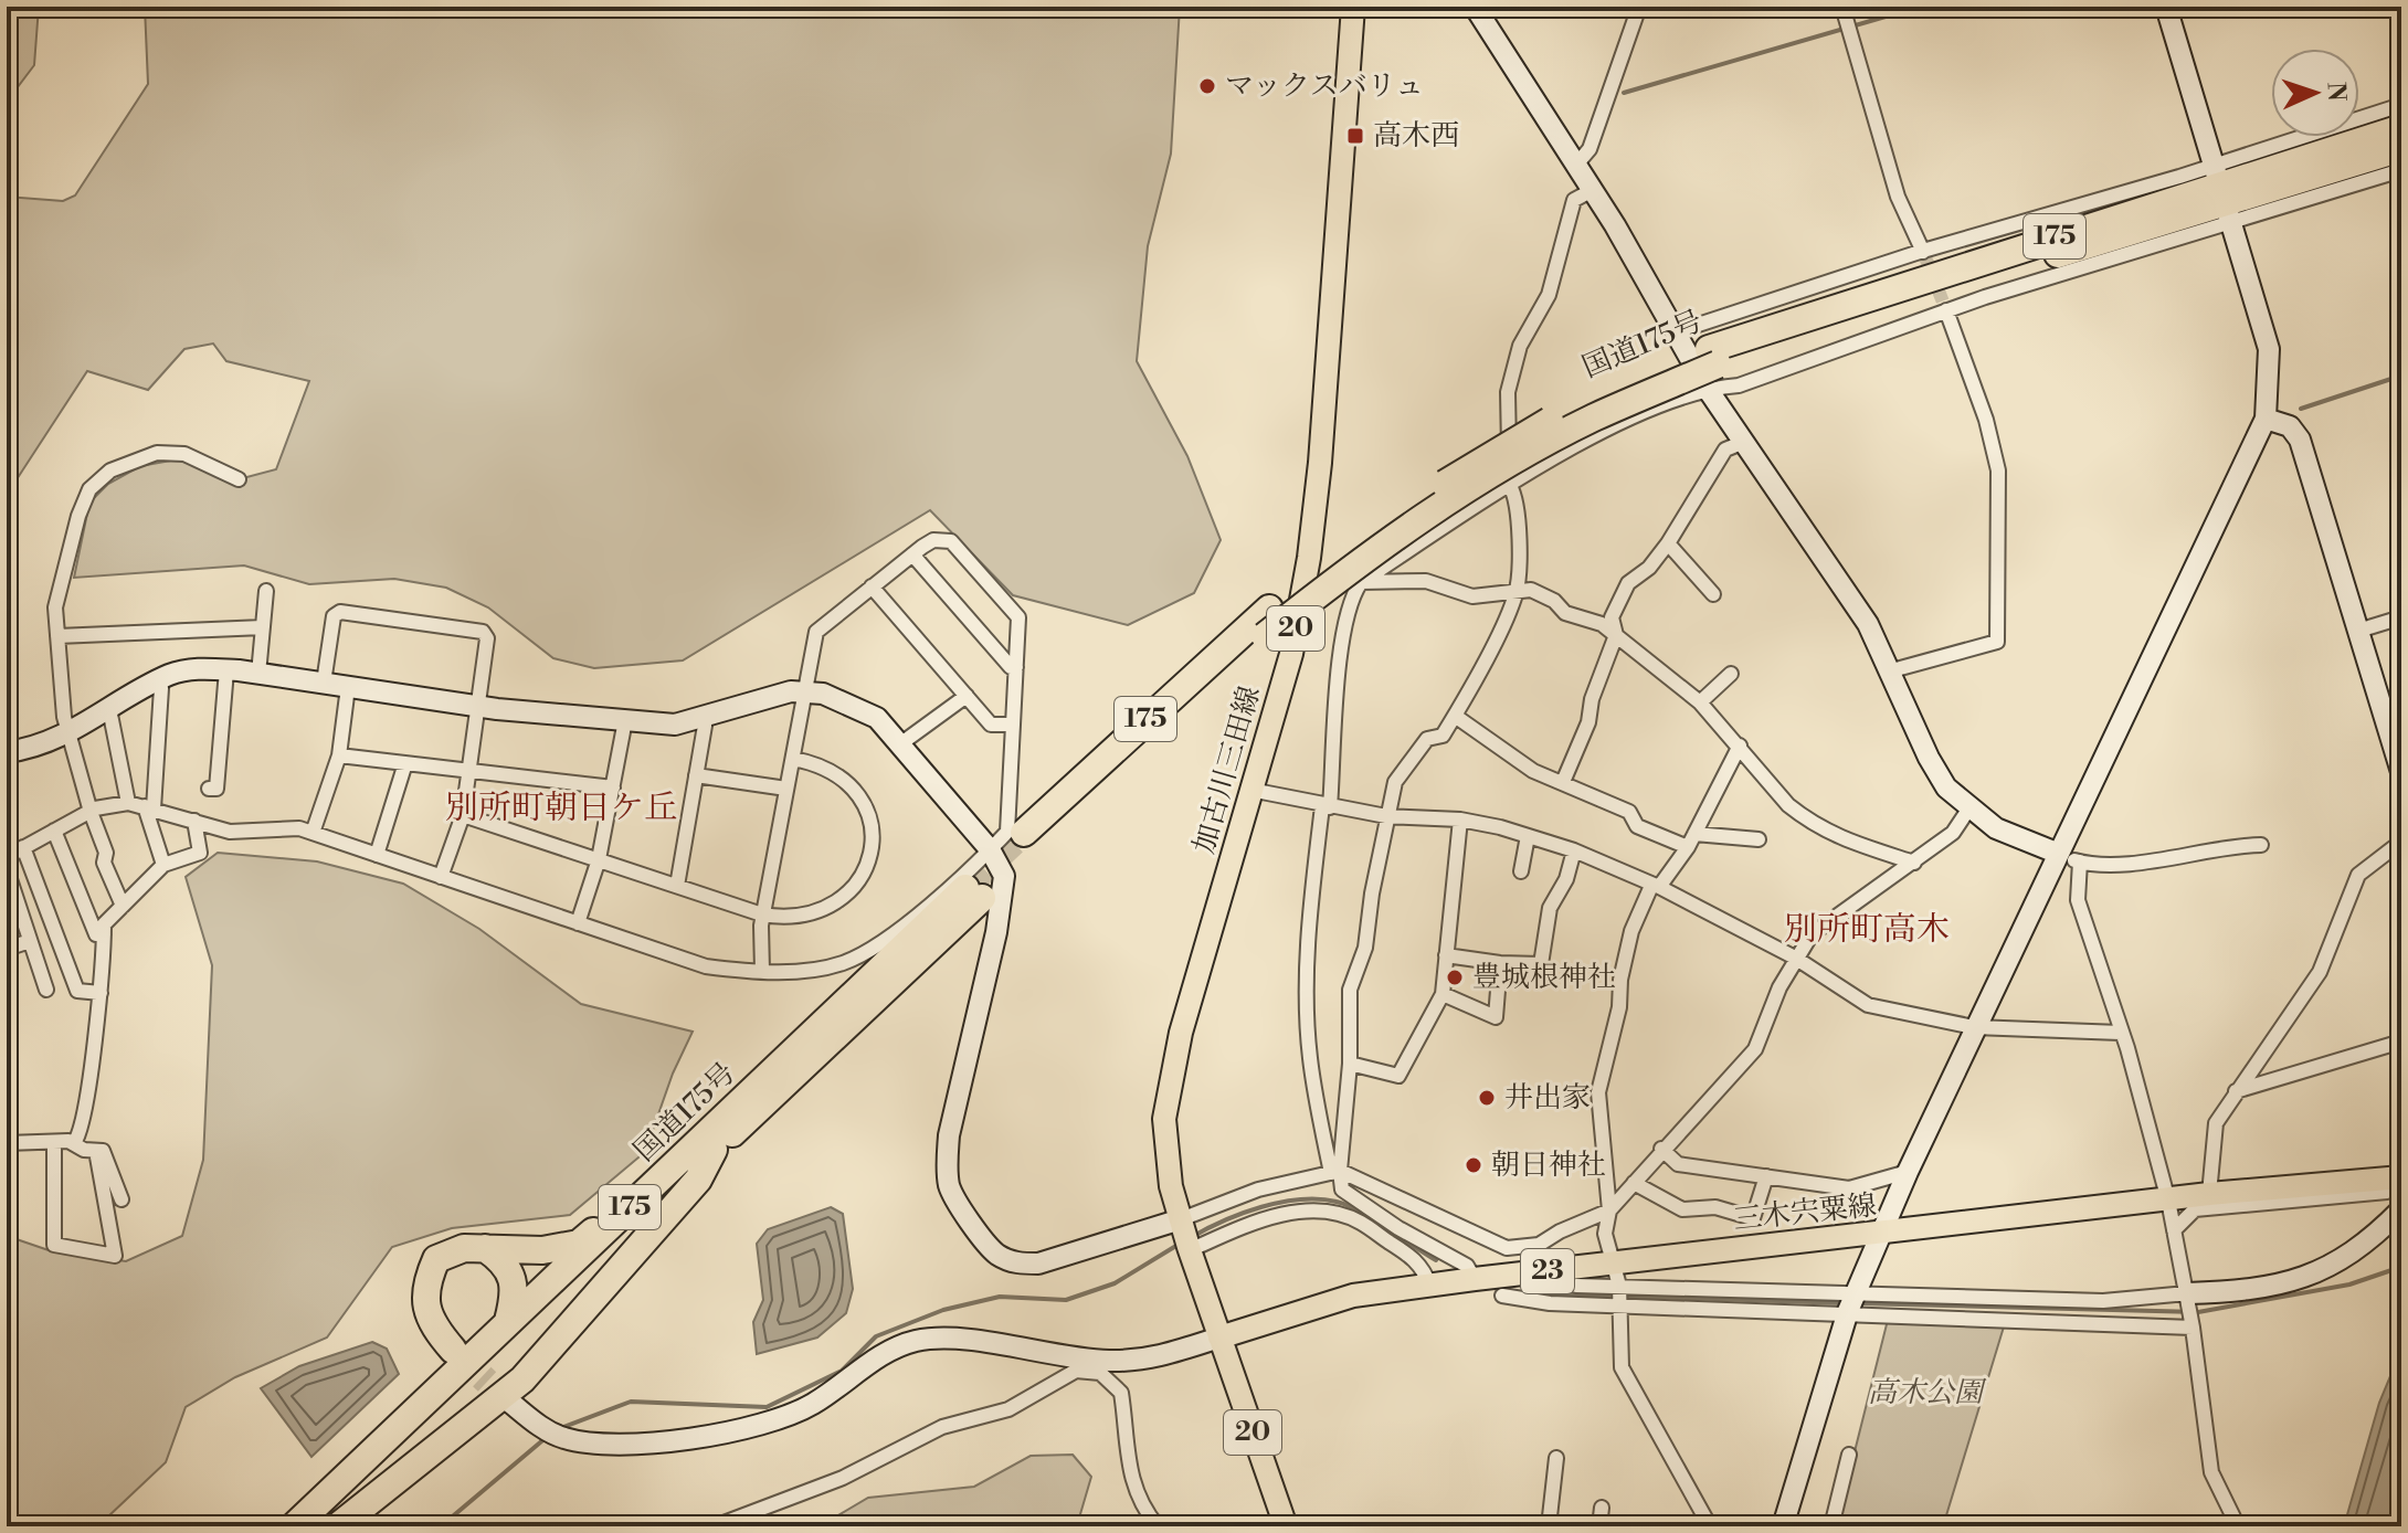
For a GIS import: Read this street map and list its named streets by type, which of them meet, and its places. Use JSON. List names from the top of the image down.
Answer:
{
  "streets": {
    "highway": ["175", "国道175号"],
    "main road": [
      "20",
      "加古川三田線",
      "三木宍粟線",
      "23"
    ]
  },
  "crossings": [
    ["加古川三田線", "三木宍粟線"]
  ],
  "districts": ["別所町朝日ケ丘", "別所町高木"],
  "parks": ["高木公園"],
  "places": {
    "other": [
      "マックスバリュ",
      "豊城根神社",
      "井出家",
      "朝日神社"
    ],
    "transit": ["高木西"]
  },
  "north": "right"
}
